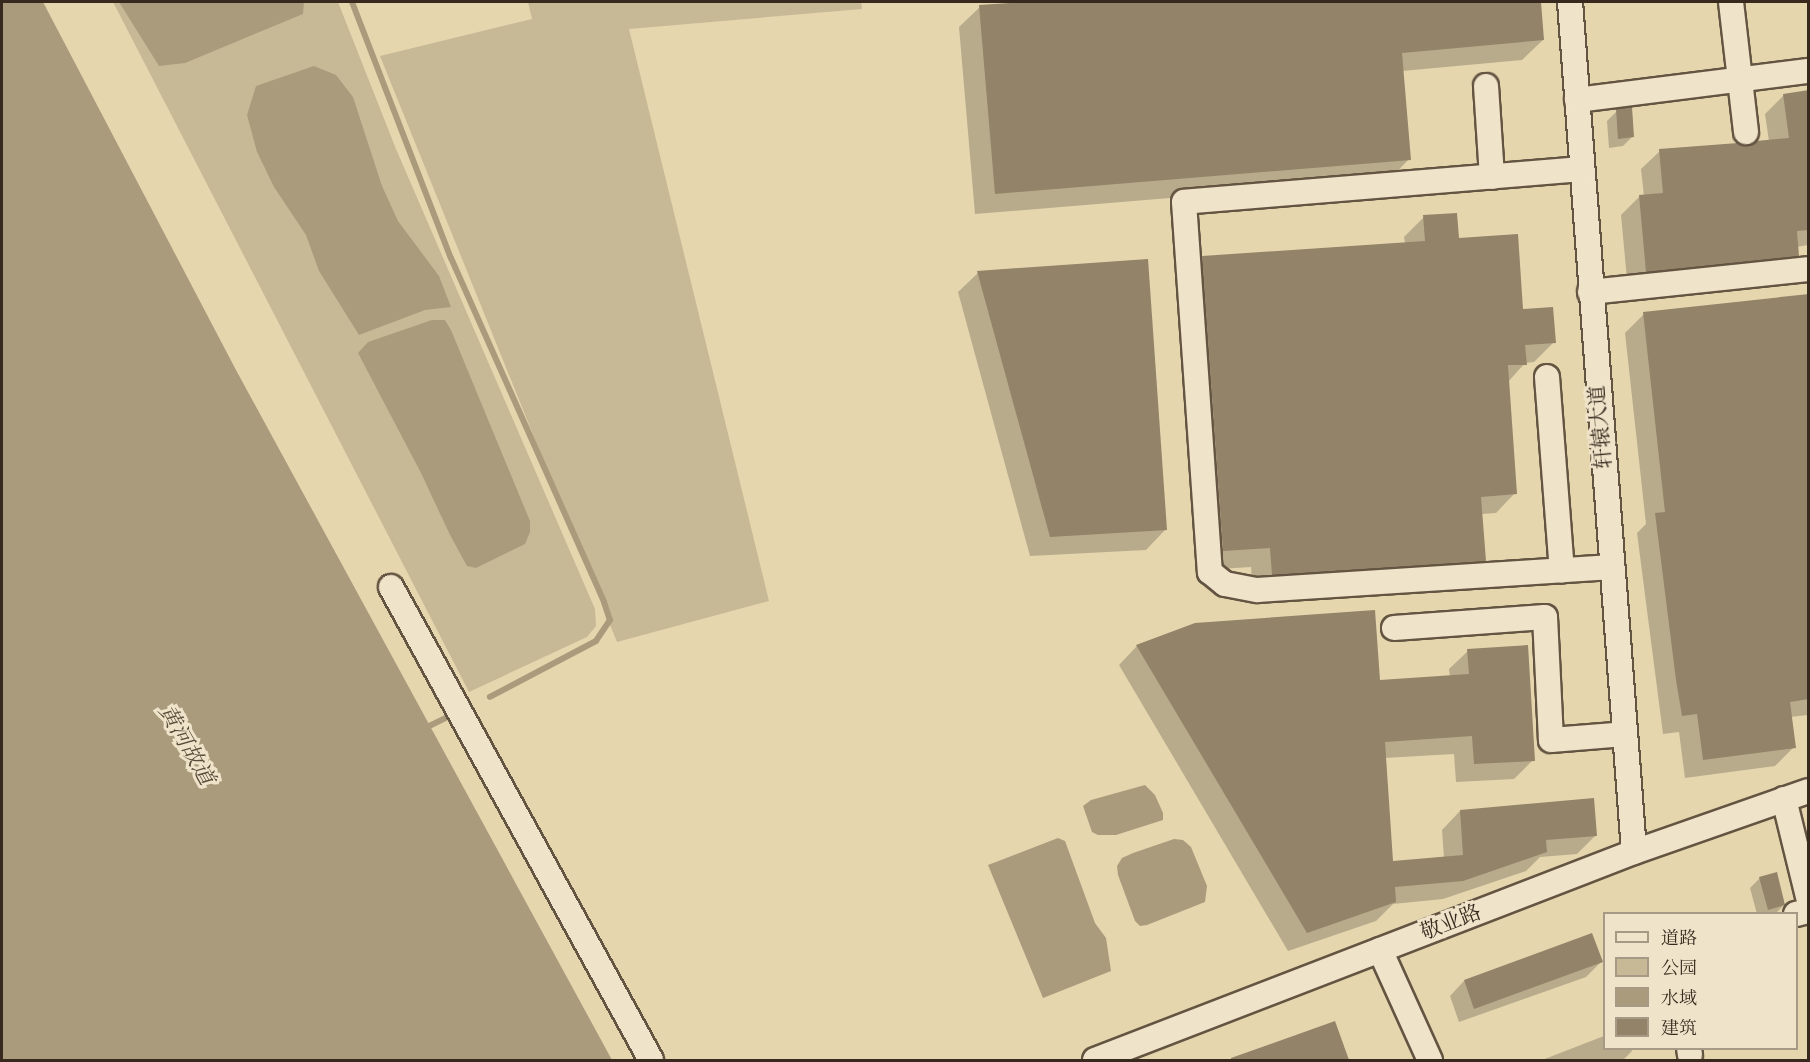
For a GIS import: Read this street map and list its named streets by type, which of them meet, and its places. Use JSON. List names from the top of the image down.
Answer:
{
  "streets": {
    "street": ["轩辕大道", "敬业路"]
  },
  "crossings": [
    ["轩辕大道", "敬业路"]
  ],
  "water": ["黄河故道"],
  "legend": [
    "道路",
    "公园",
    "水域",
    "建筑"
  ]
}
